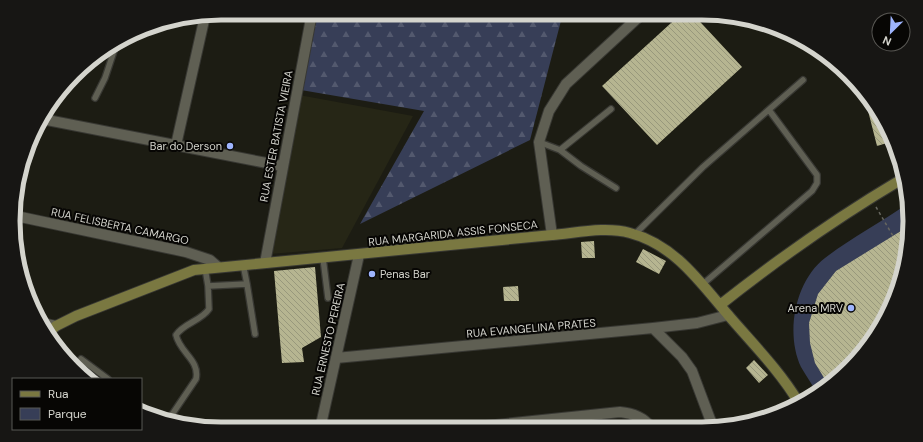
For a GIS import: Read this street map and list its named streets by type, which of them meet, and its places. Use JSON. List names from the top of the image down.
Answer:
{
  "streets": {
    "street": [
      "RUA ESTER BATISTA VIEIRA",
      "RUA FELISBERTA CAMARGO",
      "RUA MARGARIDA ASSIS FONSECA",
      "RUA EVANGELINA PRATES",
      "RUA ERNESTO PEREIRA"
    ]
  },
  "crossings": [
    ["RUA ESTER BATISTA VIEIRA", "RUA MARGARIDA ASSIS FONSECA"],
    ["RUA FELISBERTA CAMARGO", "RUA MARGARIDA ASSIS FONSECA"],
    ["RUA MARGARIDA ASSIS FONSECA", "RUA EVANGELINA PRATES"],
    ["RUA MARGARIDA ASSIS FONSECA", "RUA ERNESTO PEREIRA"],
    ["RUA EVANGELINA PRATES", "RUA ERNESTO PEREIRA"]
  ],
  "places": ["Bar do Derson", "Penas Bar", "Arena MRV"],
  "legend": ["Rua", "Parque"],
  "north": "bottom left"
}
